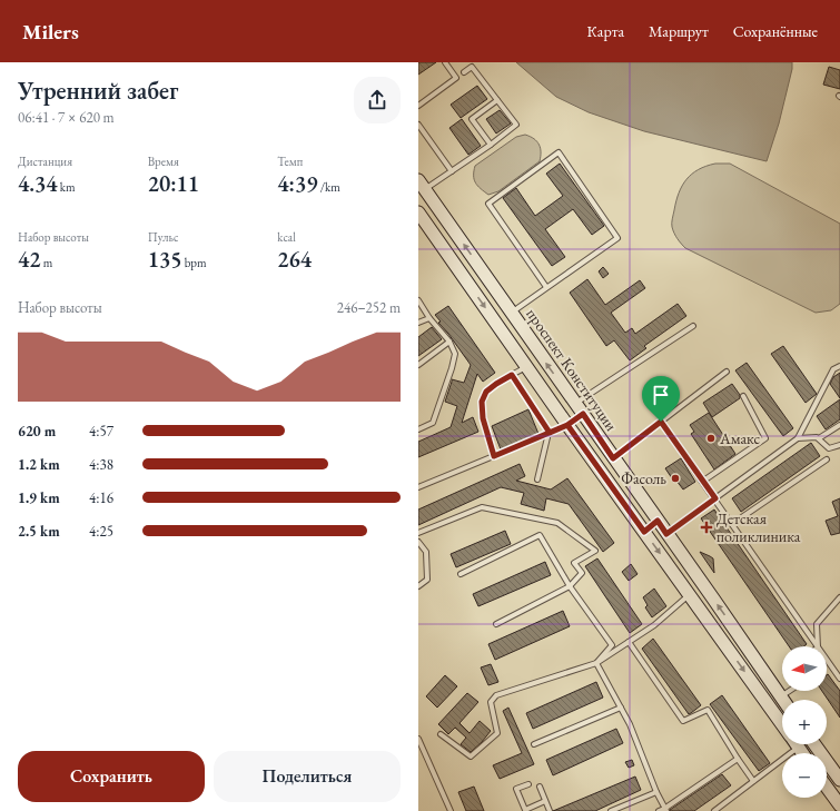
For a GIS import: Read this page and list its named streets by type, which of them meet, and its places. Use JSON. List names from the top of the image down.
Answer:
{
  "streets": {
    "main road": ["проспект Конституции"]
  },
  "places": {
    "other": ["Амакс", "Фасоль"],
    "health": ["Детская поликлиника"]
  },
  "north": "left",
  "page": {
    "header": "Milers",
    "nav": ["Карта", "Маршрут", "Сохранённые"],
    "heading": ["Утренний забег", "06:41 · 7 × 620 m"],
    "stats": [
      ["Дистанция", "4.34 km"],
      ["Время", "20:11"],
      ["Темп", "4:39 /km"],
      ["Набор высоты", "42 m"],
      ["Пульс", "135 bpm"],
      ["kcal", "264"]
    ],
    "chart": ["Набор высоты", "246–252 m"],
    "list": [
      {
        "name": "620 m",
        "note": "4:57"
      },
      {
        "name": "1.2 km",
        "note": "4:38"
      },
      {
        "name": "1.9 km",
        "note": "4:16"
      },
      {
        "name": "2.5 km",
        "note": "4:25"
      }
    ],
    "map_buttons": ["+", "−"],
    "buttons": ["Сохранить", "Поделиться"]
  }
}
